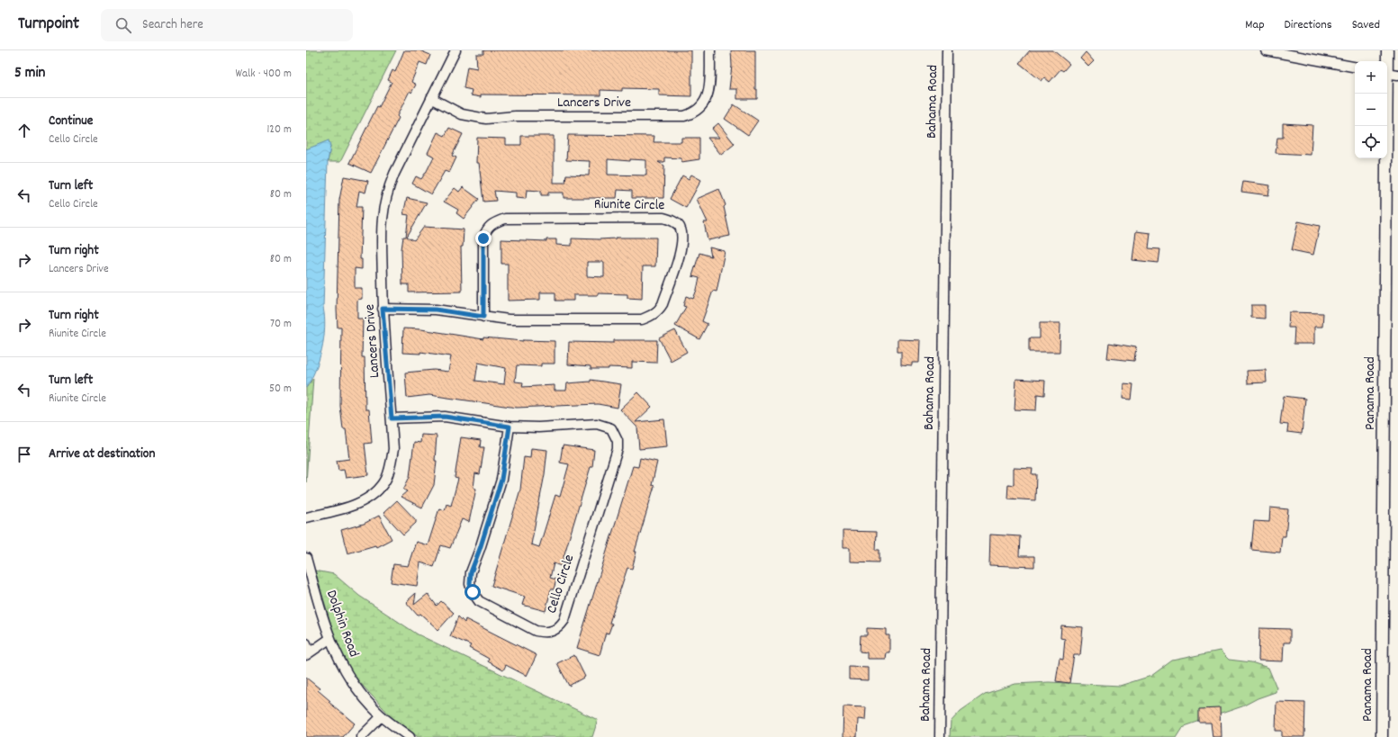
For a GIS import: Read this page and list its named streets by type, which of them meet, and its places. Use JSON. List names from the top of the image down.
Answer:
{
  "streets": {
    "street": [
      "Bahama Road",
      "Lancers Drive",
      "Riunite Circle",
      "Panama Road",
      "Cello Circle",
      "Dolphin Road"
    ]
  },
  "crossings": [
    ["Lancers Drive", "Riunite Circle"],
    ["Lancers Drive", "Cello Circle"]
  ],
  "page": {
    "header": "Turnpoint",
    "search": "Search here",
    "nav": ["Map", "Directions", "Saved"],
    "heading": ["5 min", "Walk · 400 m"],
    "map_buttons": ["+", "−"],
    "list": [
      ["Continue", "Cello Circle", "120 m"],
      ["Turn left", "Cello Circle", "80 m"],
      ["Turn right", "Lancers Drive", "80 m"],
      ["Turn right", "Riunite Circle", "70 m"],
      ["Turn left", "Riunite Circle", "50 m"],
      "Arrive at destination"
    ]
  }
}
